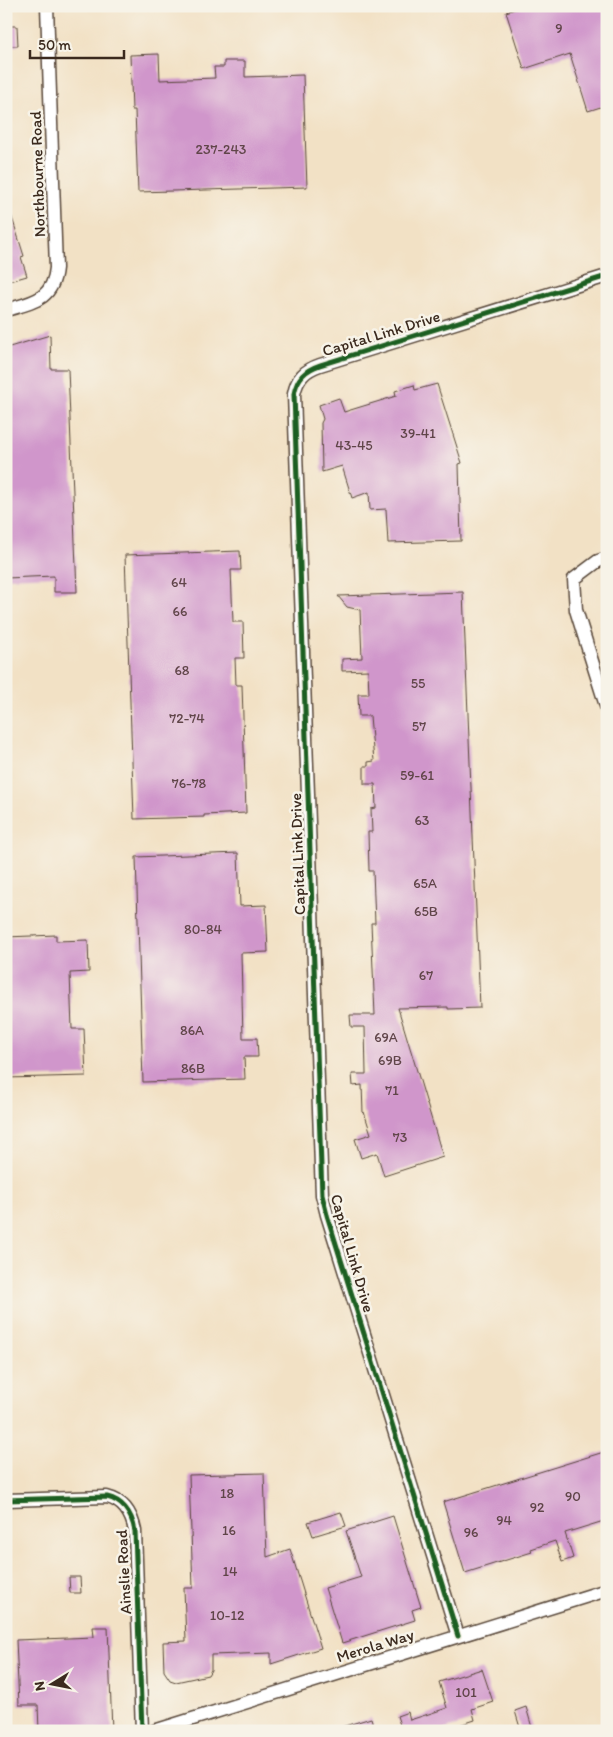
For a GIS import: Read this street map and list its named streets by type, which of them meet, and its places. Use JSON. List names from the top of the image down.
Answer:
{
  "streets": {
    "street": [
      "Northbourne Road",
      "Capital Link Drive",
      "Ainslie Road",
      "Merola Way"
    ]
  },
  "crossings": [
    ["Capital Link Drive", "Merola Way"]
  ],
  "house_numbers": [
    "9",
    "237-243",
    "39-41",
    "43-45",
    "64",
    "66",
    "68",
    "55",
    "72-74",
    "57",
    "59-61",
    "76-78",
    "63",
    "65A",
    "65B",
    "80-84",
    "67",
    "86A",
    "69A",
    "69B",
    "86B",
    "71",
    "73",
    "18",
    "90",
    "92",
    "94",
    "16",
    "96",
    "14",
    "10-12",
    "101"
  ],
  "scale_bar": "50 m",
  "north": "left"
}
